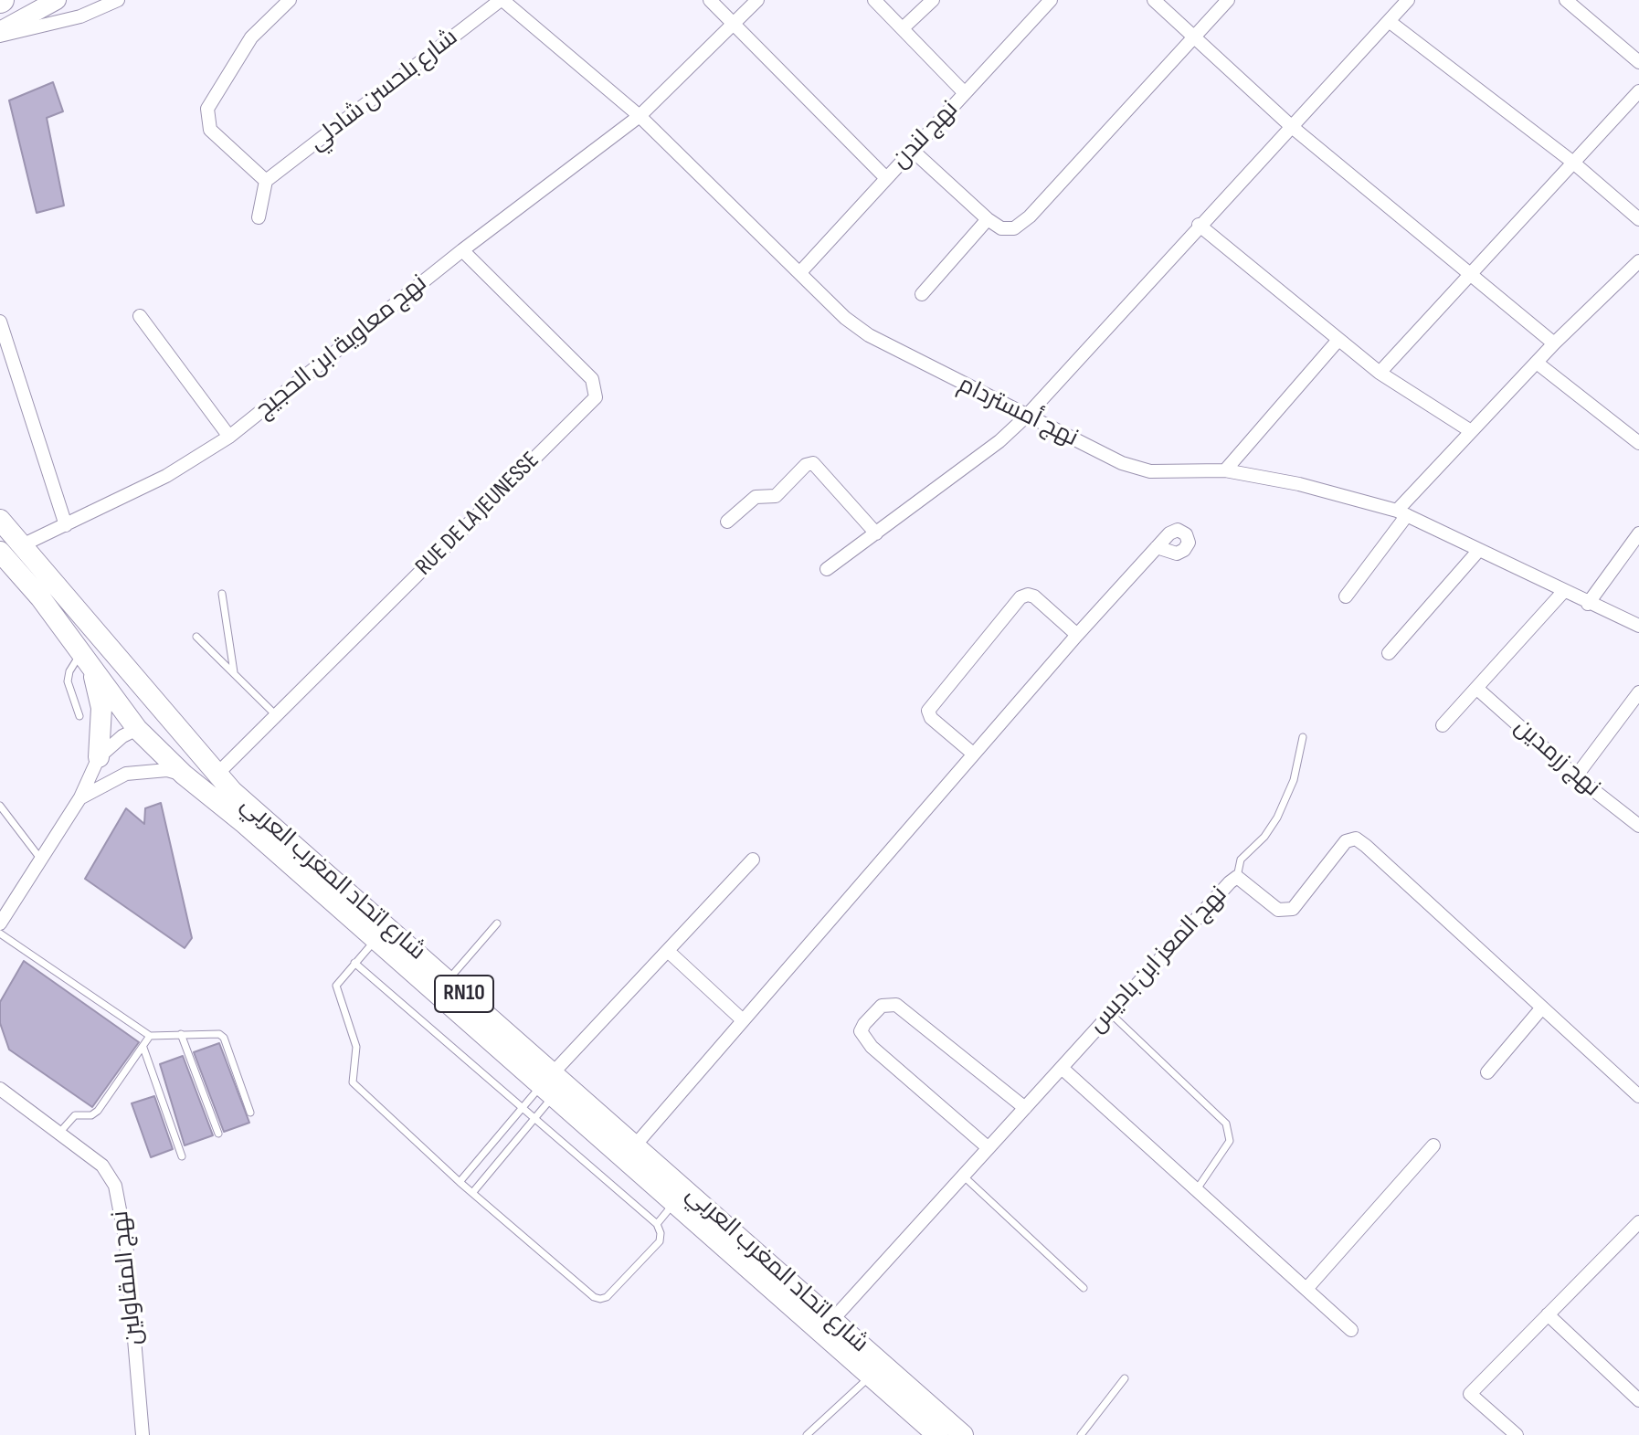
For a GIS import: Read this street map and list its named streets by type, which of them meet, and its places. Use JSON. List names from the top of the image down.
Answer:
{
  "streets": {
    "main road": ["شارع اتحاد المغرب العربي", "RN10"],
    "street": [
      "شارع بلحسن شادلي",
      "نهج لندن",
      "نهج معاوية ابن الحجيج",
      "نهج أمستردام",
      "RUE DE LA JEUNESSE",
      "نهج زرمدين",
      "نهج المعز ابن باديس",
      "نهج المقاولين"
    ]
  },
  "crossings": [
    ["شارع بلحسن شادلي", "نهج أمستردام"],
    ["نهج لندن", "نهج أمستردام"],
    ["نهج معاوية ابن الحجيج", "نهج أمستردام"],
    ["نهج معاوية ابن الحجيج", "RUE DE LA JEUNESSE"],
    ["نهج معاوية ابن الحجيج", "شارع اتحاد المغرب العربي"],
    ["RUE DE LA JEUNESSE", "شارع اتحاد المغرب العربي"],
    ["شارع اتحاد المغرب العربي", "نهج المعز ابن باديس"]
  ]
}
